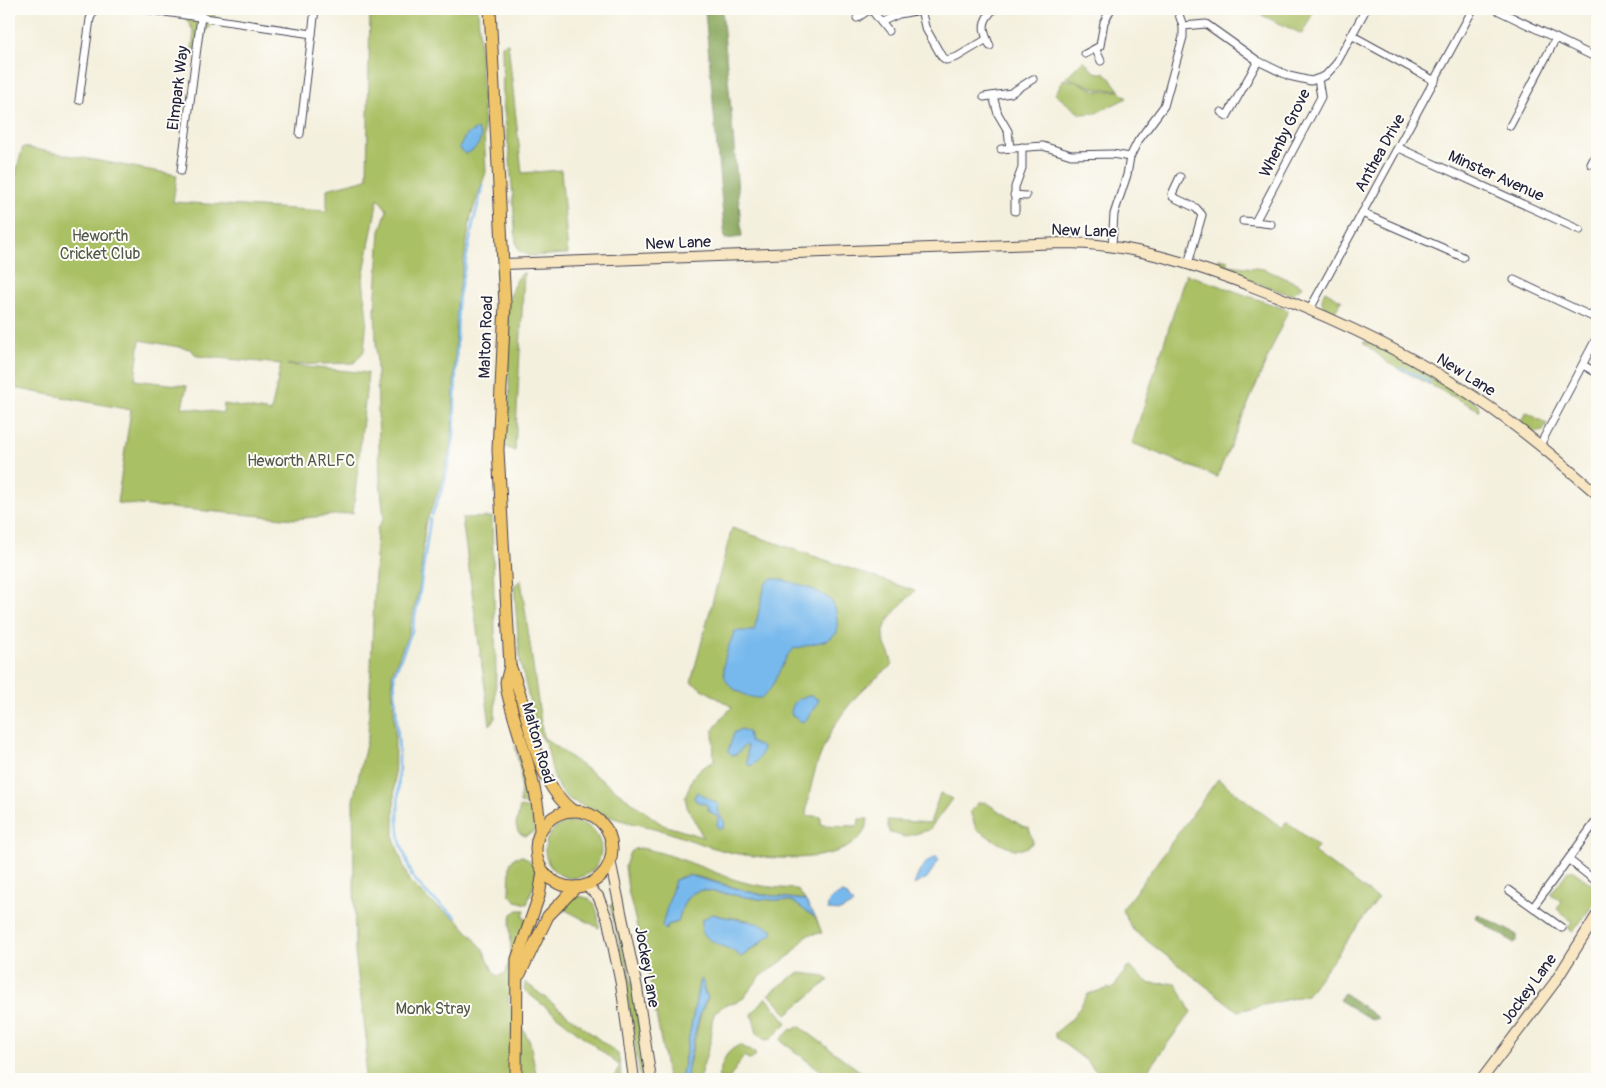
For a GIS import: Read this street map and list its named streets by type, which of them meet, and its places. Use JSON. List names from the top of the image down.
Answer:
{
  "streets": {
    "main road": ["Malton Road"],
    "street": [
      "Elmpark Way",
      "Whenby Grove",
      "Anthea Drive",
      "Minster Avenue",
      "New Lane",
      "Jockey Lane"
    ]
  },
  "crossings": [
    ["Anthea Drive", "Minster Avenue"],
    ["Anthea Drive", "New Lane"],
    ["New Lane", "Malton Road"],
    ["Malton Road", "Jockey Lane"]
  ],
  "parks": ["Heworth Cricket Club", "Heworth ARLFC", "Monk Stray"]
}
